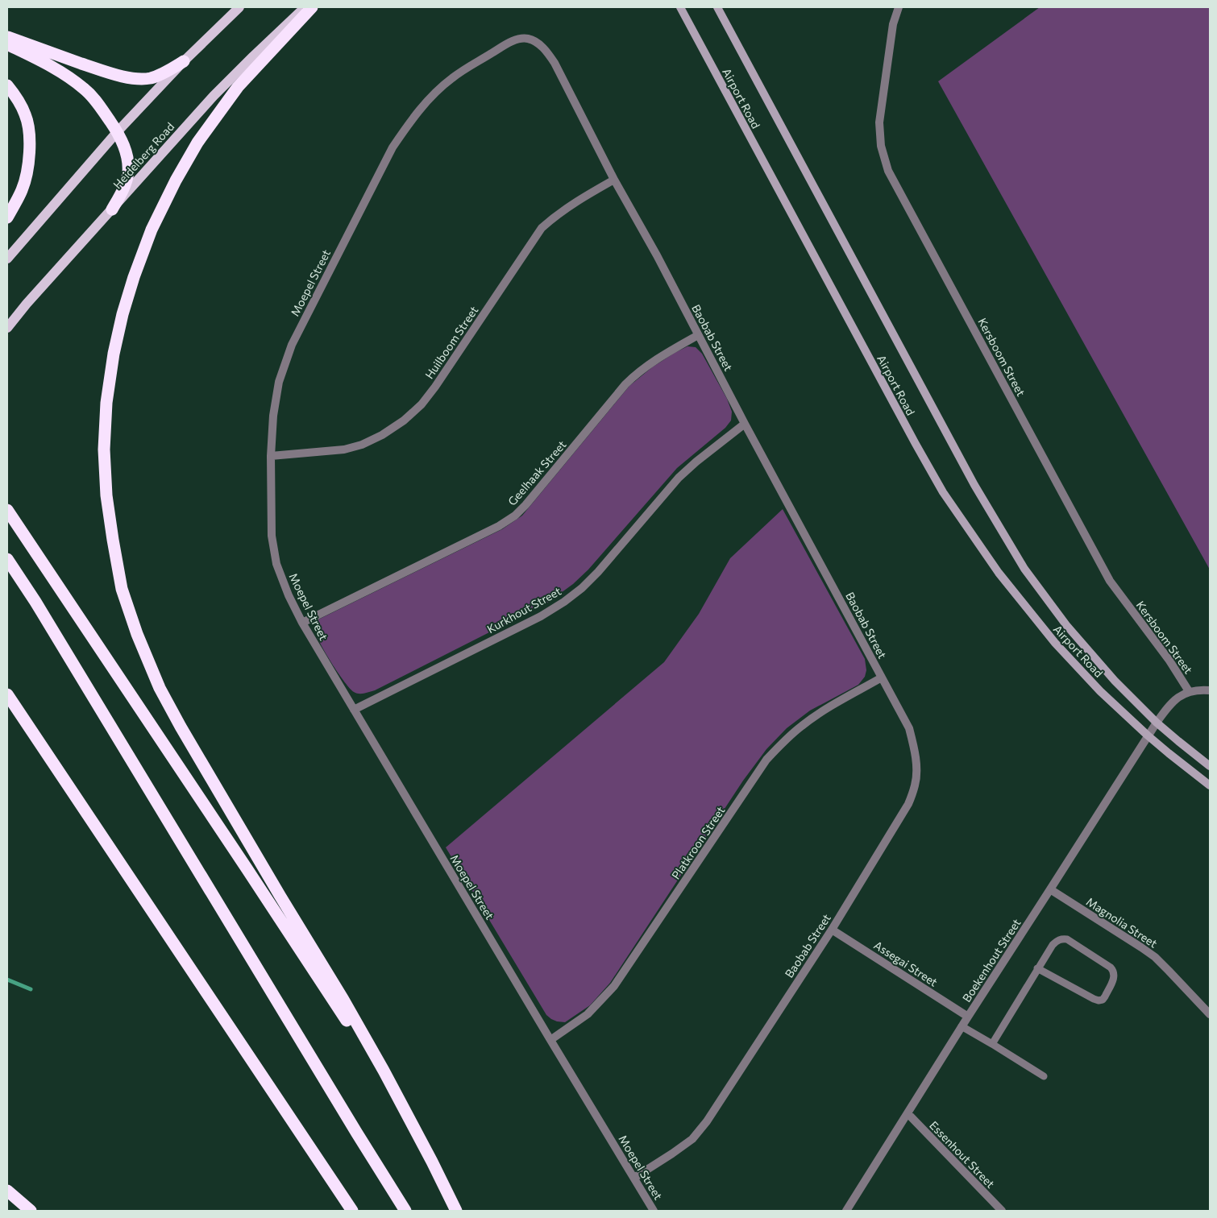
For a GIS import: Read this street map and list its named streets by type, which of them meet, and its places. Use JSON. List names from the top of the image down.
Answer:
{
  "streets": {
    "main road": ["Airport Road", "Heidelberg Road"],
    "street": [
      "Moepel Street",
      "Baobab Street",
      "Huilboom Street",
      "Kersboom Street",
      "Geelhaak Street",
      "Kurkhout Street",
      "Platkroon Street",
      "Magnolia Street",
      "Boekenhout Street",
      "Assegai Street",
      "Essenhout Street"
    ]
  },
  "crossings": [
    ["Airport Road", "Boekenhout Street"],
    ["Moepel Street", "Baobab Street"],
    ["Moepel Street", "Huilboom Street"],
    ["Moepel Street", "Geelhaak Street"],
    ["Moepel Street", "Kurkhout Street"],
    ["Moepel Street", "Platkroon Street"],
    ["Baobab Street", "Huilboom Street"],
    ["Baobab Street", "Geelhaak Street"],
    ["Baobab Street", "Kurkhout Street"],
    ["Baobab Street", "Platkroon Street"],
    ["Baobab Street", "Assegai Street"],
    ["Kersboom Street", "Boekenhout Street"],
    ["Magnolia Street", "Boekenhout Street"],
    ["Boekenhout Street", "Assegai Street"],
    ["Boekenhout Street", "Essenhout Street"]
  ]
}
